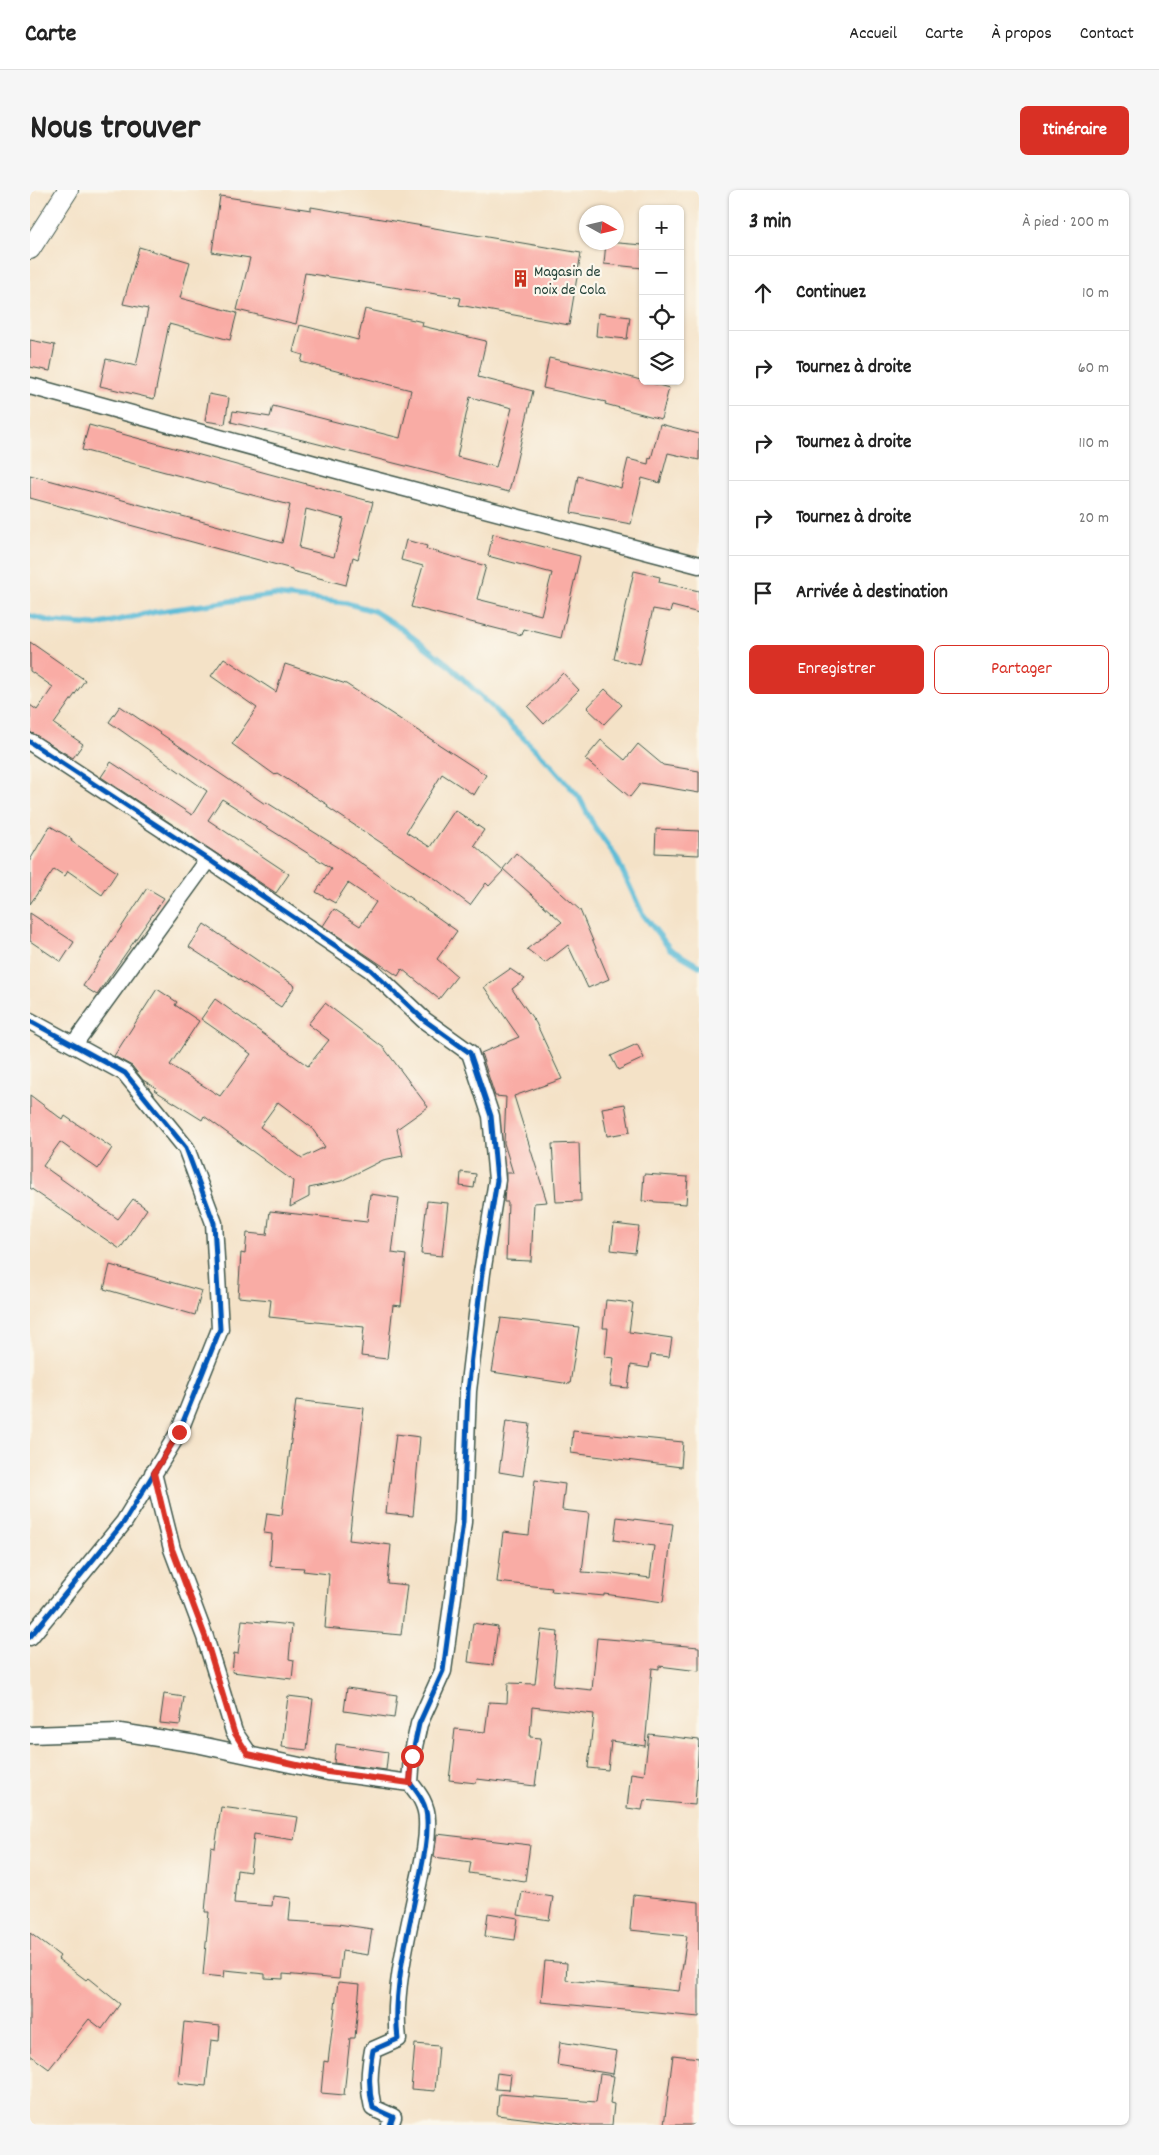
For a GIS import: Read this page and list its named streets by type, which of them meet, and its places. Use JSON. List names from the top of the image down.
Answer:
{
  "places": {
    "building": ["Magasin de noix de Cola"]
  },
  "north": "right",
  "page": {
    "header": "Carte",
    "nav": [
      "Accueil",
      "Carte",
      "À propos",
      "Contact"
    ],
    "title": "Nous trouver",
    "buttons": [
      "Itinéraire",
      ["Enregistrer", "Partager"]
    ],
    "heading": ["3 min", "À pied · 200 m"],
    "map_buttons": ["+", "−"],
    "list": [
      ["Continuez", "10 m"],
      ["Tournez à droite", "60 m"],
      ["Tournez à droite", "110 m"],
      ["Tournez à droite", "20 m"],
      "Arrivée à destination"
    ]
  }
}
